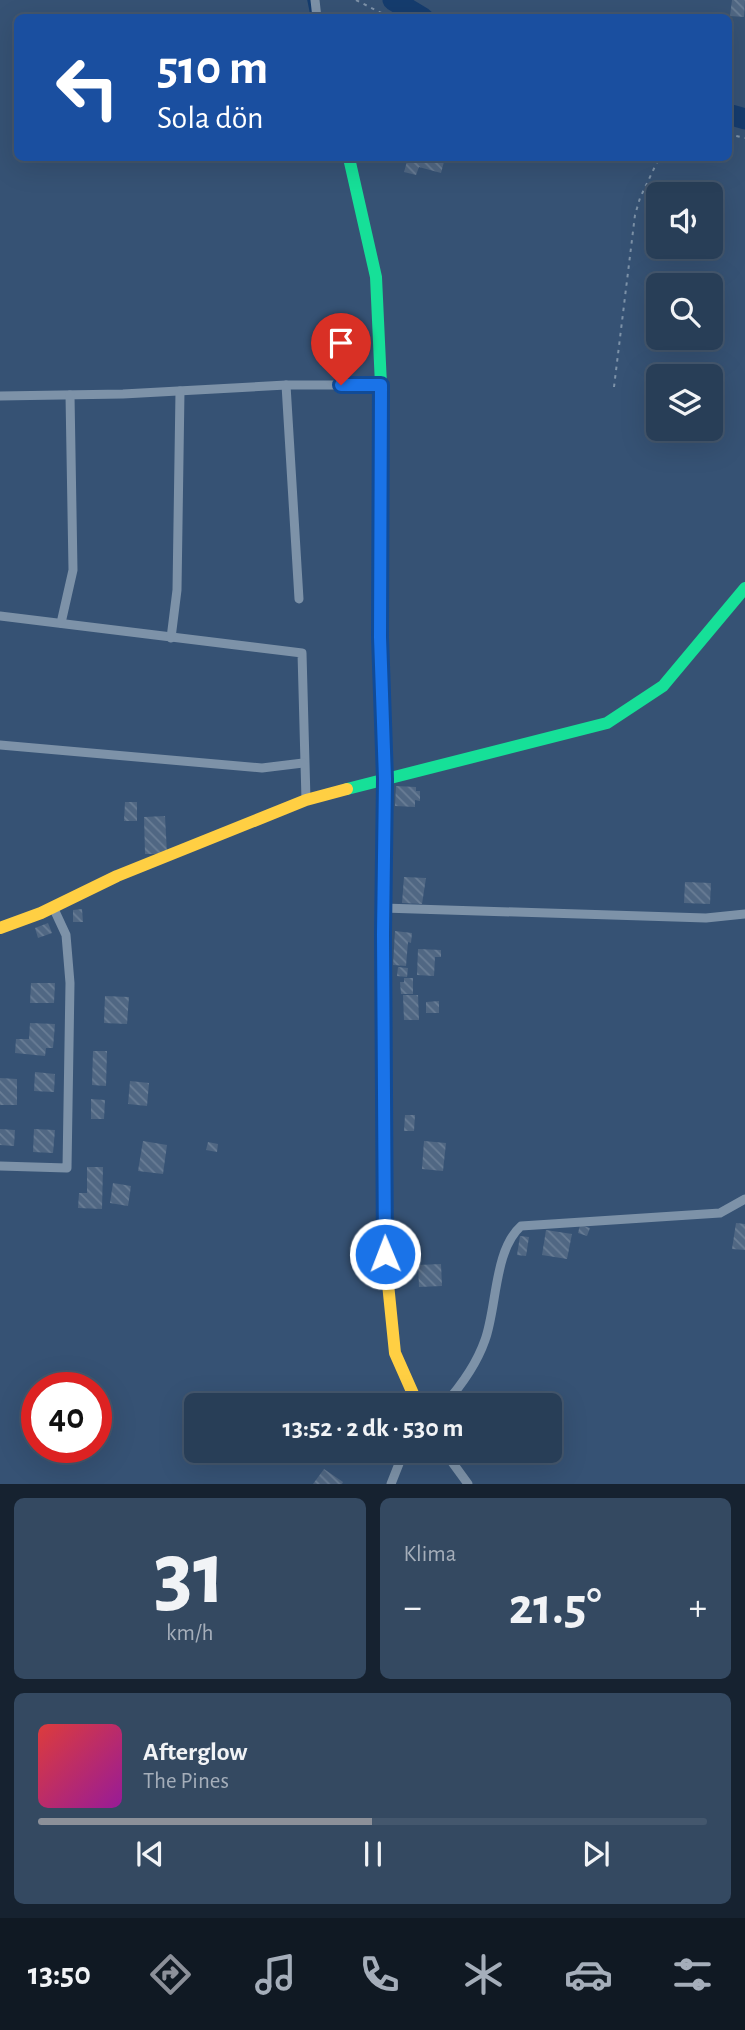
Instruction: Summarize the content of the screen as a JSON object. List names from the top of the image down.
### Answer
{
  "page": {
    "turn": ["510 m", "Sola dön"],
    "limit": "40",
    "trip": "13:52 · 2 dk · 530 m",
    "tile": [
      ["31", "km/h"],
      "Klima"
    ],
    "heat": ["−", "21.5°", "+"],
    "song": ["Afterglow", "The Pines"],
    "tabs": "13:50"
  }
}
